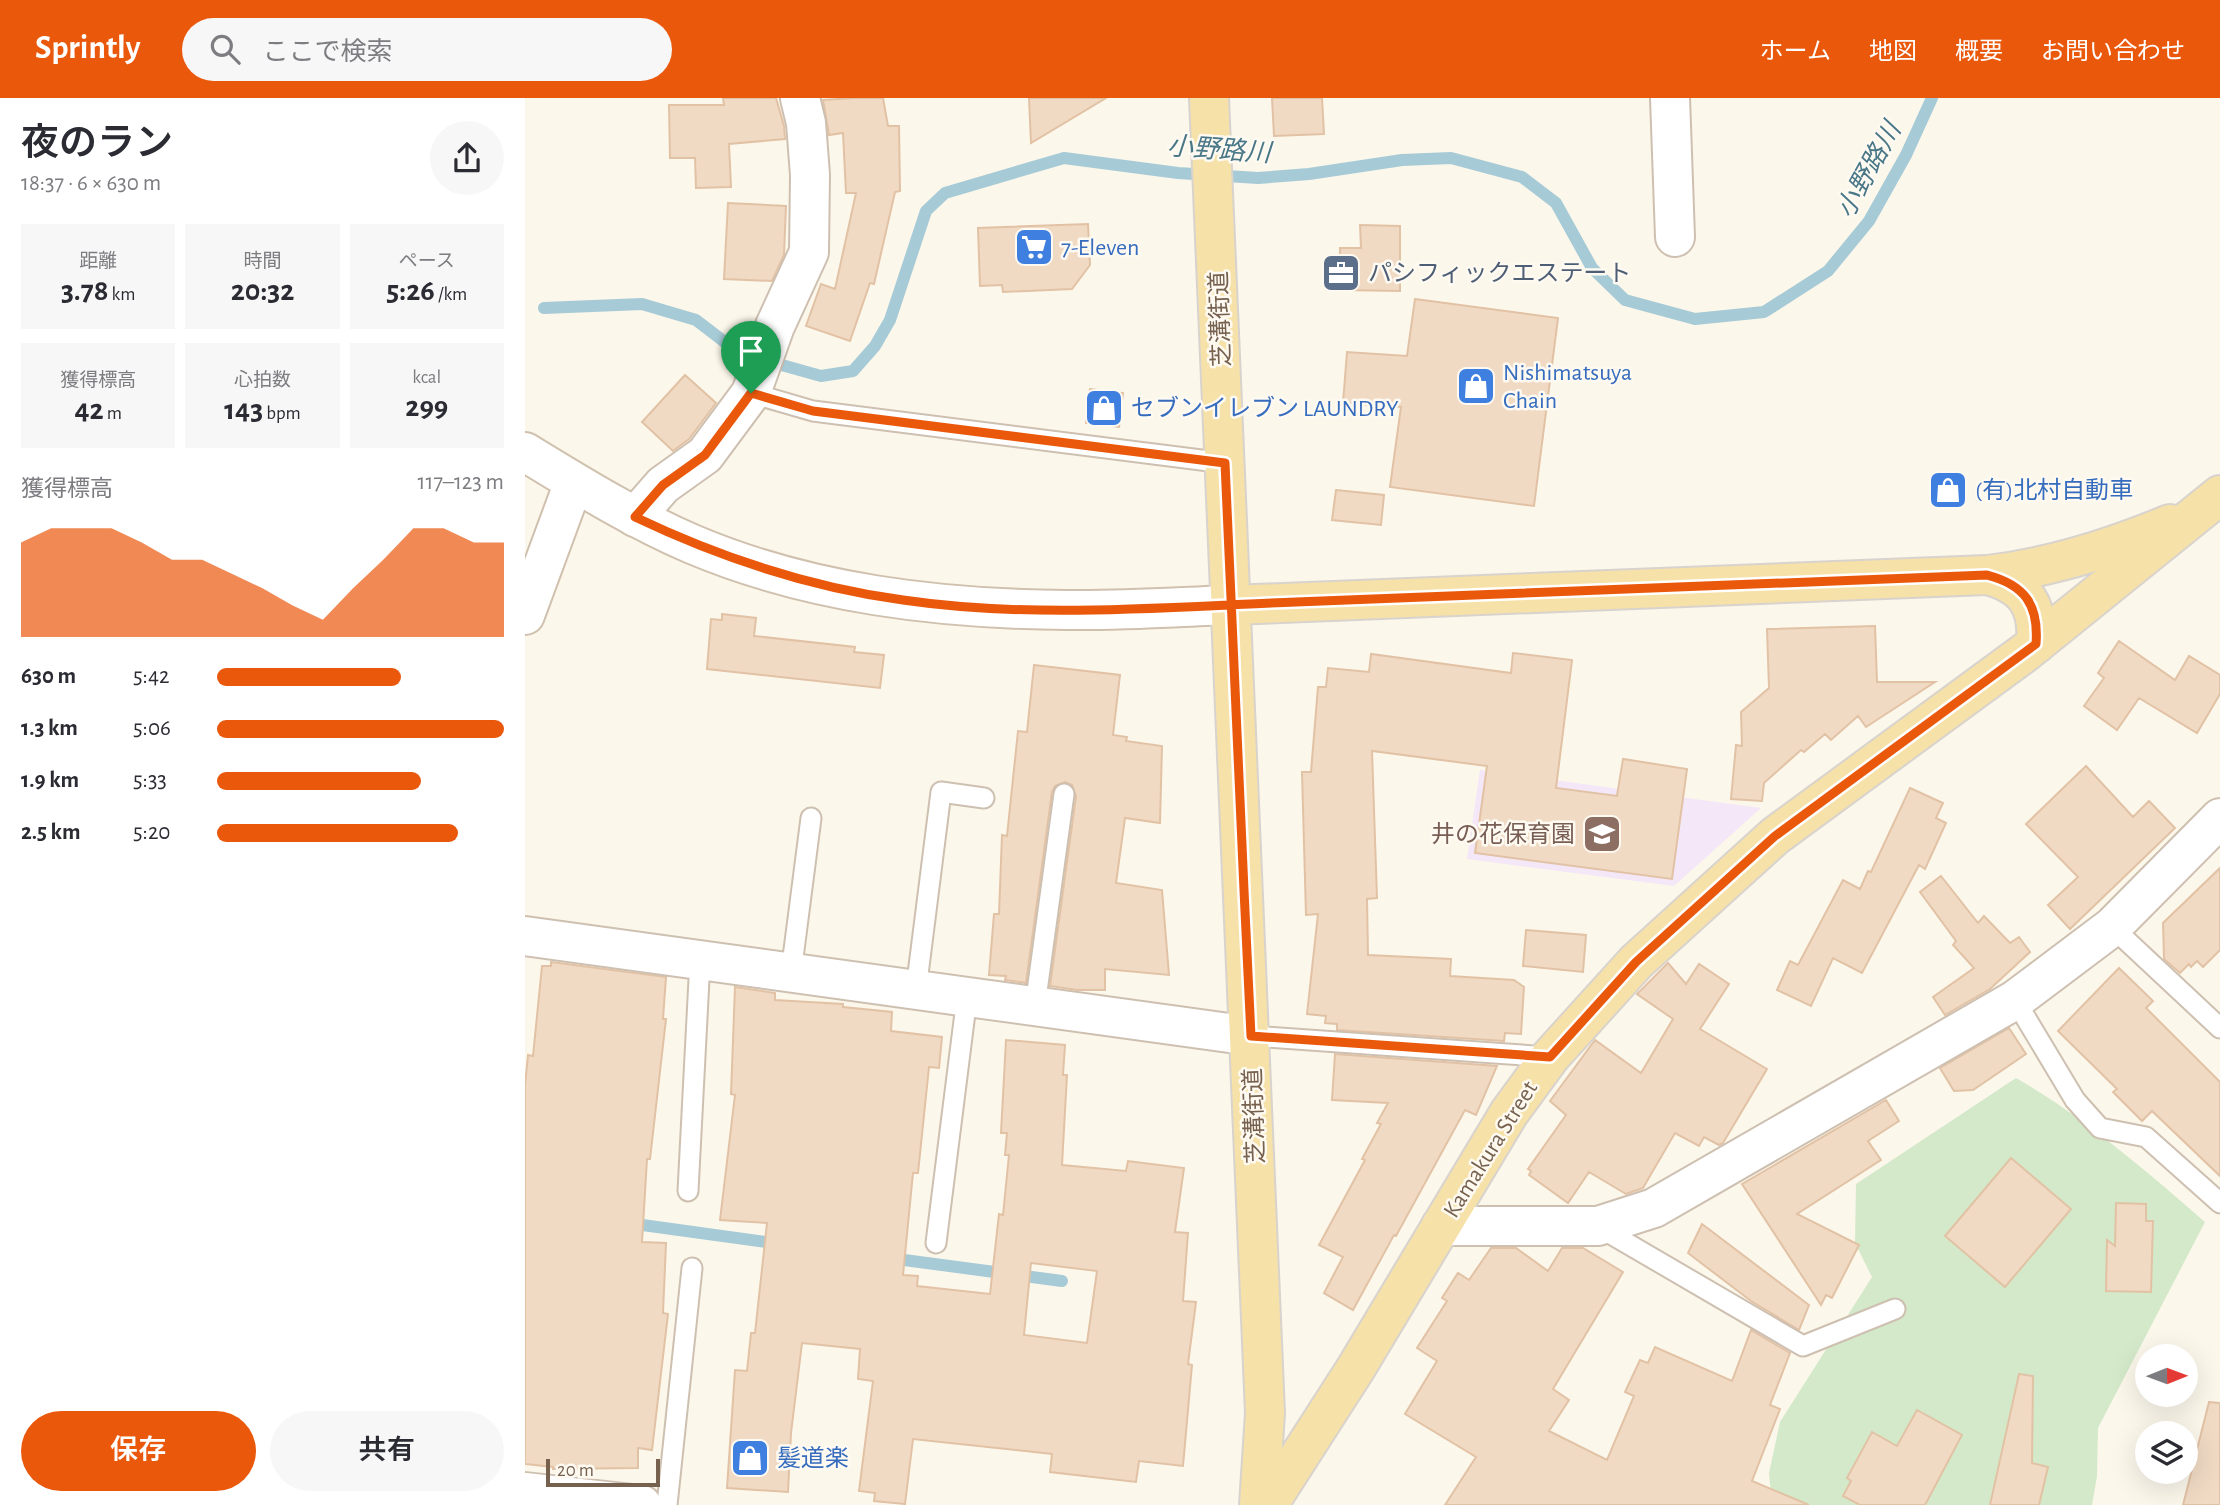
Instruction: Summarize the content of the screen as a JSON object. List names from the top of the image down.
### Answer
{
  "streets": {
    "main road": ["芝溝街道", "Kamakura Street"]
  },
  "crossings": [
    ["芝溝街道", "Kamakura Street"]
  ],
  "water": ["小野路川"],
  "places": {
    "supermarket": ["7-Eleven"],
    "office": ["パシフィックエステート"],
    "shop": [
      "Nishimatsuya Chain",
      "セブンイレブン LAUNDRY",
      "(有)北村自動車",
      "髪道楽"
    ],
    "school or university": ["井の花保育園"]
  },
  "scale_bar": "20 m",
  "north": "right",
  "page": {
    "header": "Sprintly",
    "search": "ここで検索",
    "nav": [
      "ホーム",
      "地図",
      "概要",
      "お問い合わせ"
    ],
    "heading": ["夜のラン", "18:37 · 6 × 630 m"],
    "stats": [
      ["距離", "3.78 km"],
      ["時間", "20:32"],
      ["ペース", "5:26 /km"],
      ["獲得標高", "42 m"],
      ["心拍数", "143 bpm"],
      ["kcal", "299"]
    ],
    "chart": ["獲得標高", "117–123 m"],
    "list": [
      {
        "name": "630 m",
        "note": "5:42"
      },
      {
        "name": "1.3 km",
        "note": "5:06"
      },
      {
        "name": "1.9 km",
        "note": "5:33"
      },
      {
        "name": "2.5 km",
        "note": "5:20"
      }
    ],
    "buttons": ["保存", "共有"],
    "scale": "20 m"
  }
}
